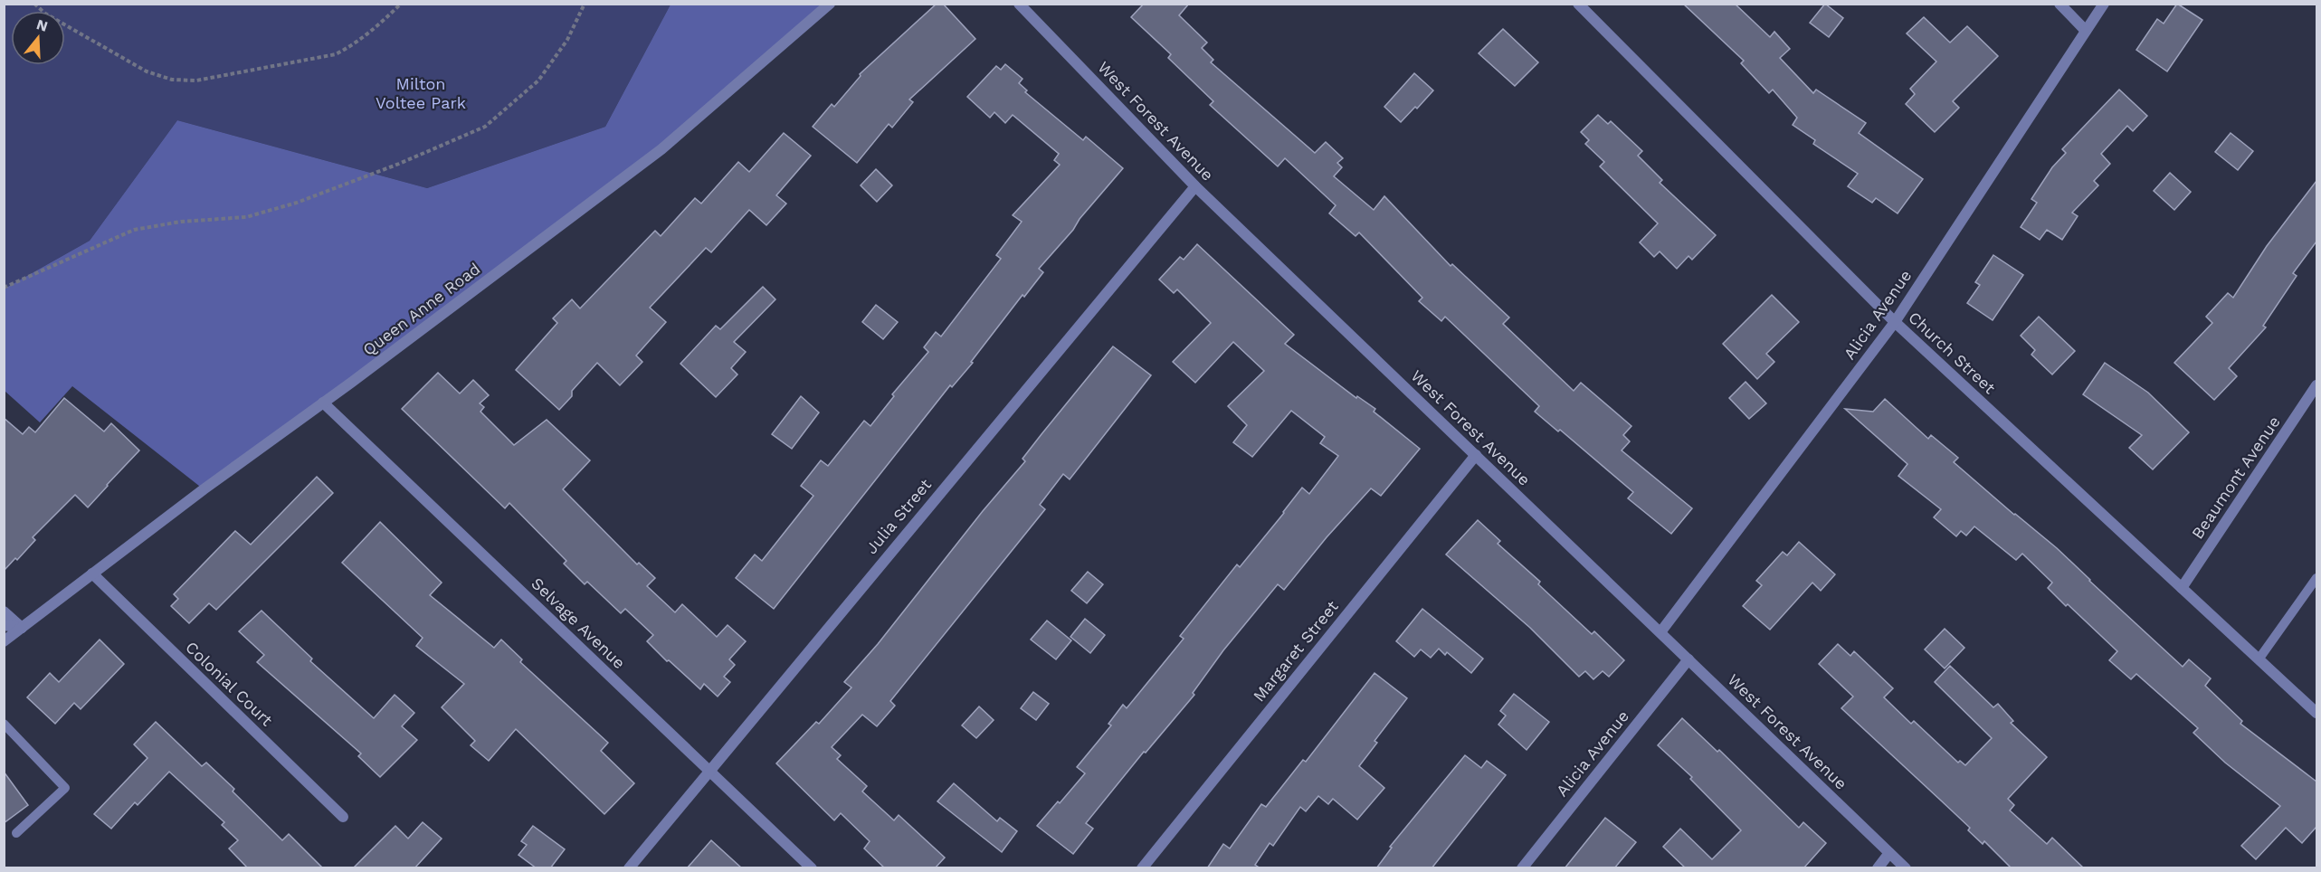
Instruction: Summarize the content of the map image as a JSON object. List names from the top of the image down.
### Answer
{
  "streets": {
    "street": [
      "West Forest Avenue",
      "Queen Anne Road",
      "Alicia Avenue",
      "Church Street",
      "Beaumont Avenue",
      "Julia Street",
      "Selvage Avenue",
      "Margaret Street",
      "Colonial Court"
    ]
  },
  "crossings": [
    ["West Forest Avenue", "Alicia Avenue"],
    ["West Forest Avenue", "Julia Street"],
    ["West Forest Avenue", "Margaret Street"],
    ["Queen Anne Road", "Selvage Avenue"],
    ["Queen Anne Road", "Colonial Court"],
    ["Alicia Avenue", "Church Street"],
    ["Church Street", "Beaumont Avenue"],
    ["Julia Street", "Selvage Avenue"]
  ],
  "parks": ["Milton Voltee Park"],
  "north": "top"
}
